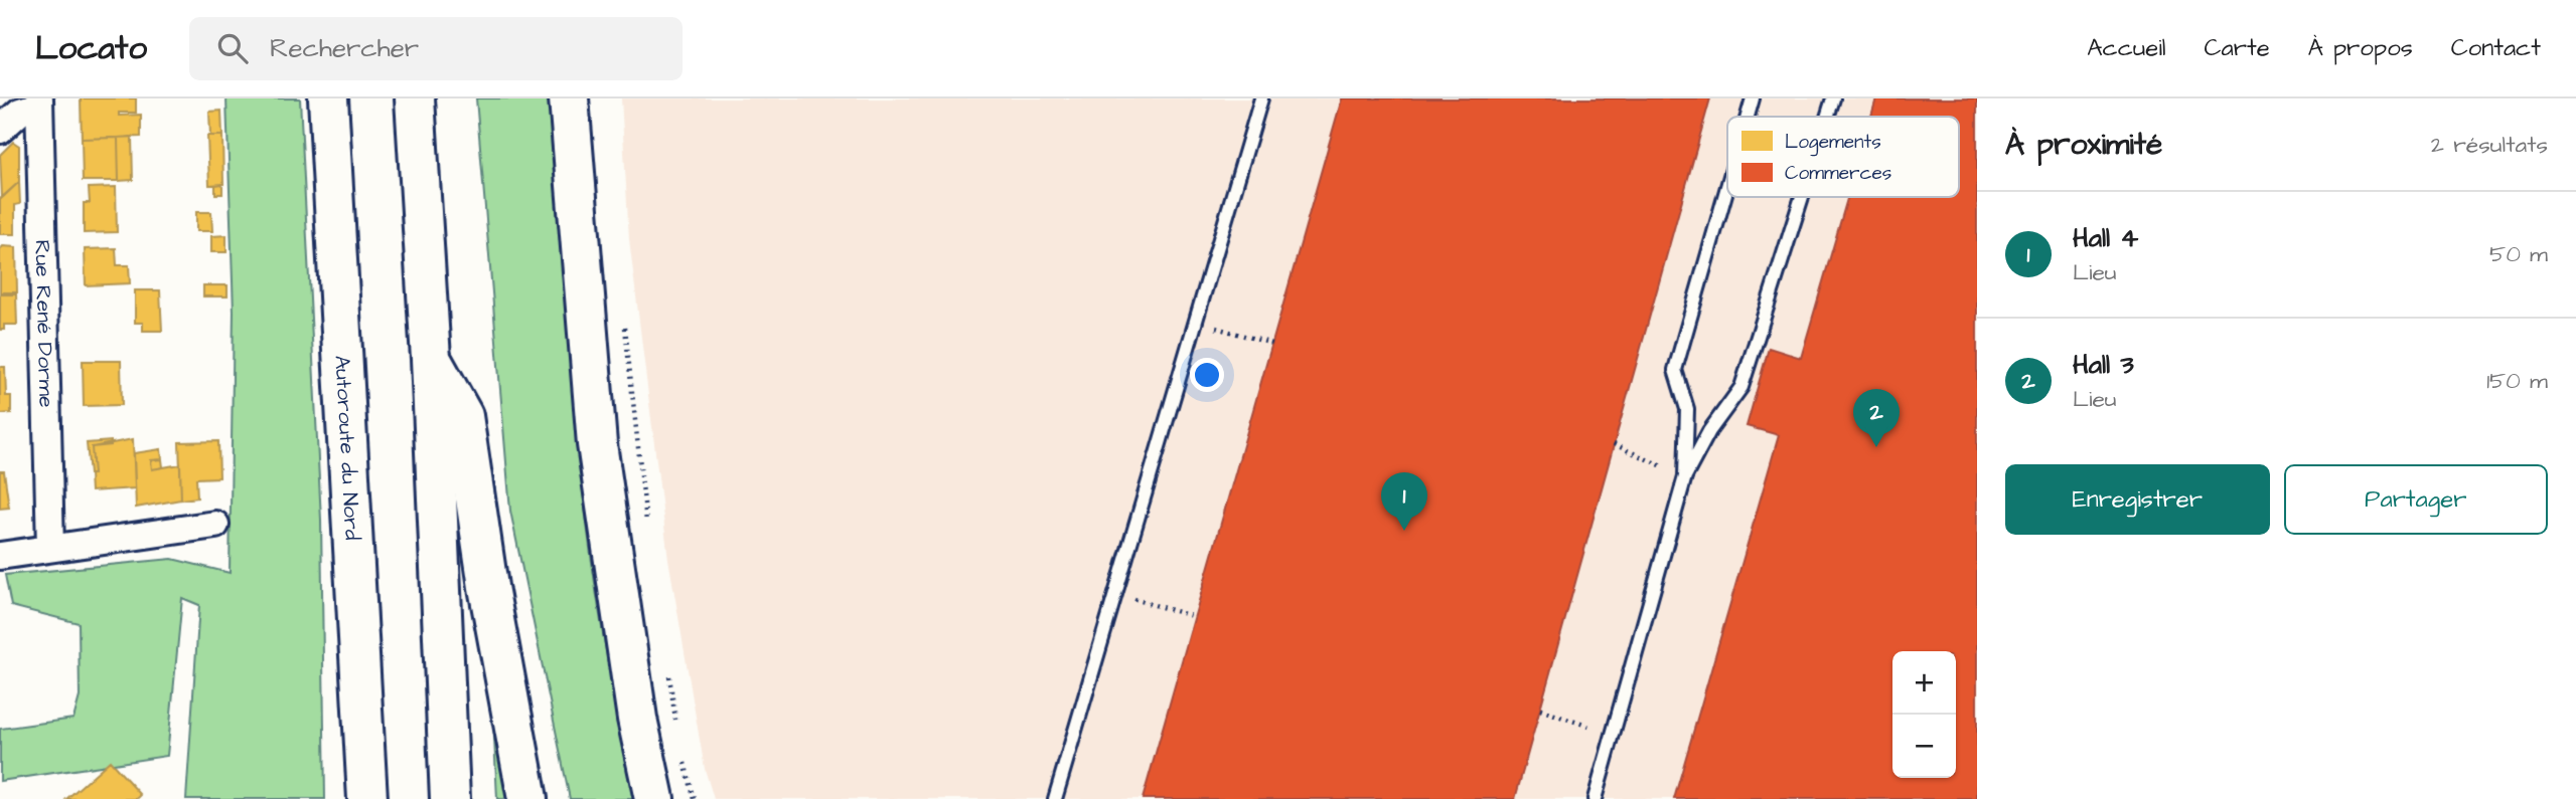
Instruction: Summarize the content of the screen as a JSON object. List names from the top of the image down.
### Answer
{
  "streets": {
    "main road": ["Autoroute du Nord"],
    "street": ["Rue René Dorme"]
  },
  "legend": ["Logements", "Commerces"],
  "page": {
    "header": "Locato",
    "search": "Rechercher",
    "nav": [
      "Accueil",
      "Carte",
      "À propos",
      "Contact"
    ],
    "heading": ["À proximité", "2 résultats"],
    "list": [
      {
        "mark": "1",
        "name": "Hall 4",
        "note": "Lieu",
        "value": "50 m"
      },
      {
        "mark": "2",
        "name": "Hall 3",
        "note": "Lieu",
        "value": "150 m"
      }
    ],
    "pins": ["2", "1"],
    "buttons": ["Enregistrer", "Partager"],
    "map_buttons": ["+", "−"]
  }
}
